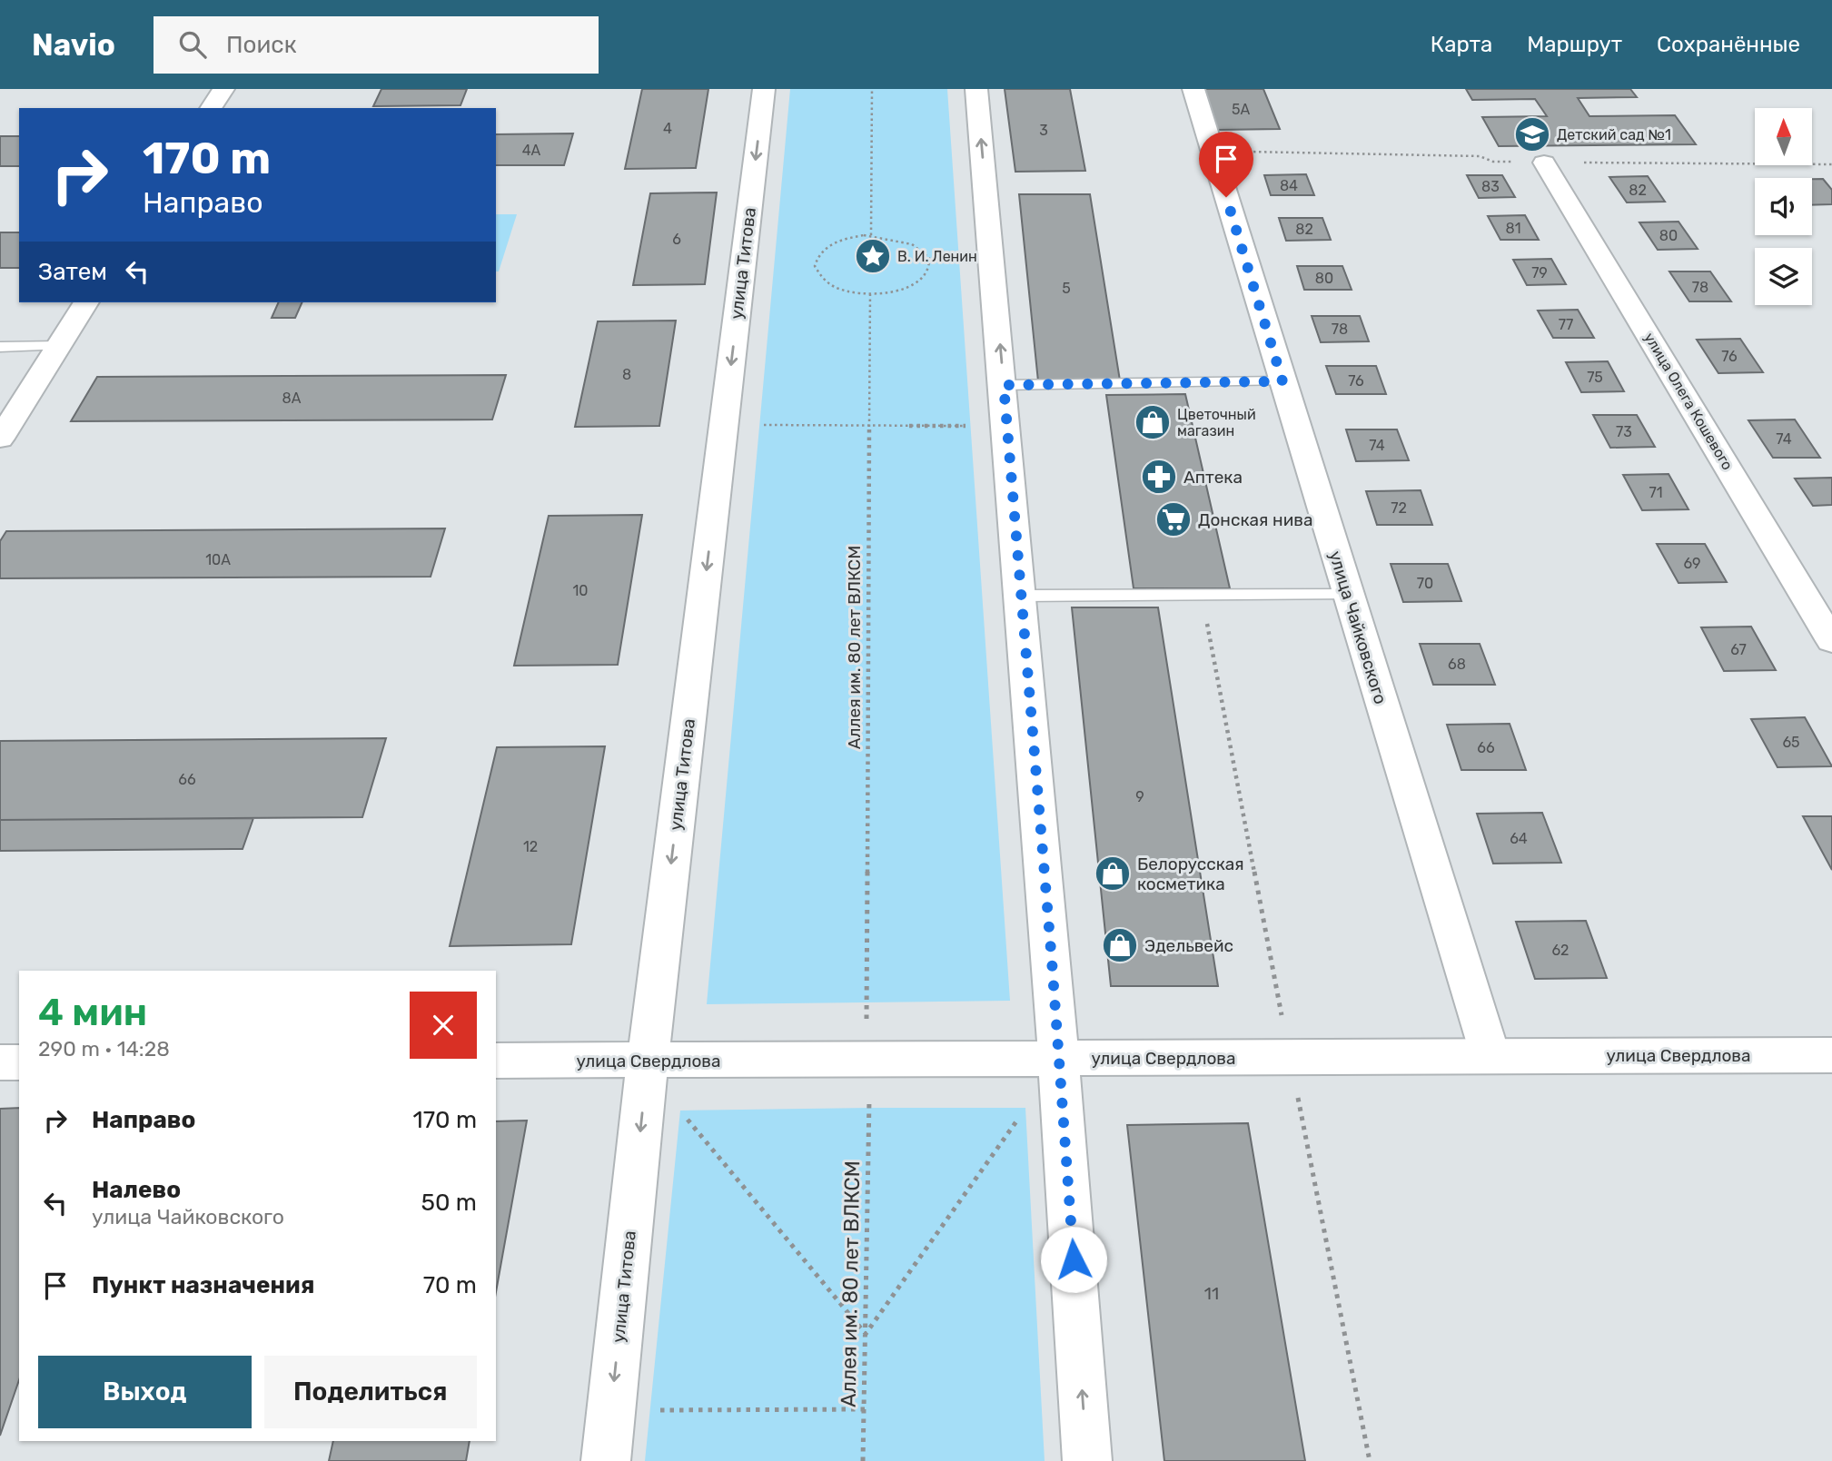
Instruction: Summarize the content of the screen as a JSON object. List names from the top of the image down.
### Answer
{
  "streets": {
    "street": [
      "улица Титова",
      "улица Олега Кошевого",
      "улица Чайковского",
      "улица Свердлова"
    ],
    "path": ["Аллея им. 80 лет ВЛКСМ"]
  },
  "crossings": [
    ["улица Титова", "улица Свердлова"],
    ["улица Чайковского", "улица Свердлова"]
  ],
  "places": {
    "school or university": ["Детский сад №1"],
    "place": ["В. И. Ленин"],
    "shop": ["Цветочный магазин", "Белорусская косметика", "Эдельвейс"],
    "pharmacy": ["Аптека"],
    "supermarket": ["Донская нива"]
  },
  "house_numbers": [
    "5А",
    "4",
    "3",
    "4А",
    "84",
    "83",
    "82",
    "81",
    "82",
    "80",
    "6",
    "79",
    "80",
    "78",
    "5",
    "77",
    "78",
    "76",
    "8",
    "75",
    "76",
    "8А",
    "73",
    "74",
    "74",
    "71",
    "72",
    "10А",
    "69",
    "70",
    "10",
    "67",
    "68",
    "65",
    "66",
    "66",
    "9",
    "64",
    "12",
    "62",
    "11"
  ],
  "north": "top",
  "page": {
    "header": "Navio",
    "search": "Поиск",
    "nav": ["Карта", "Маршрут", "Сохранённые"],
    "turn": ["170 m", "Направо"],
    "then": "Затем",
    "heading": ["4 мин", "290 m · 14:28"],
    "list": [
      {
        "name": "Направо",
        "value": "170 m"
      },
      {
        "name": "Налево",
        "note": "улица Чайковского",
        "value": "50 m"
      },
      {
        "name": "Пункт назначения",
        "value": "70 m"
      }
    ],
    "buttons": ["Выход", "Поделиться"]
  }
}
